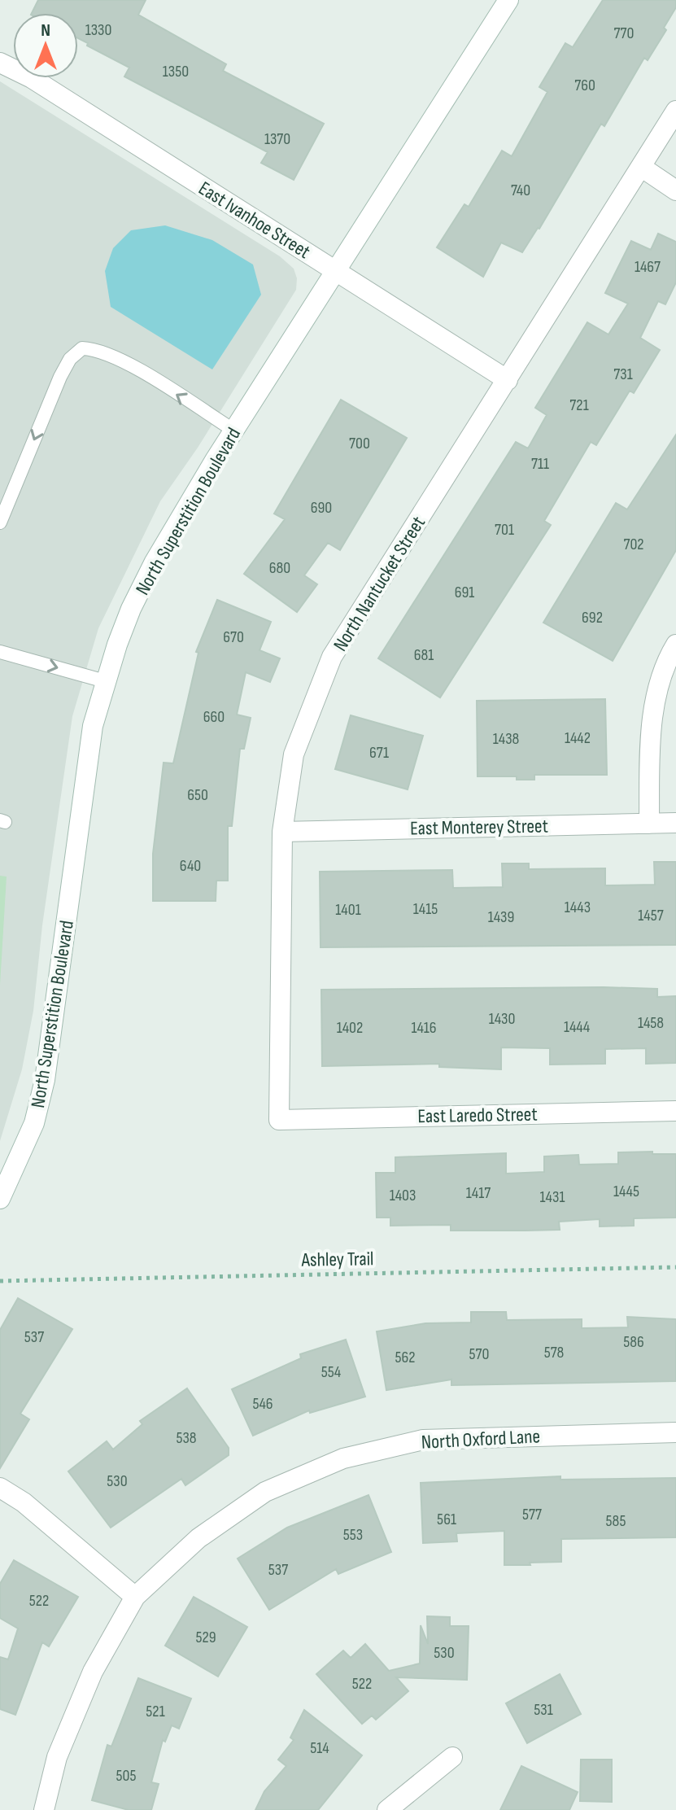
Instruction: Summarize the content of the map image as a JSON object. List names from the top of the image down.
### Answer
{
  "streets": {
    "street": [
      "East Ivanhoe Street",
      "North Superstition Boulevard",
      "North Nantucket Street",
      "East Monterey Street",
      "East Laredo Street",
      "North Oxford Lane"
    ],
    "path": ["Ashley Trail"]
  },
  "crossings": [
    ["East Ivanhoe Street", "North Superstition Boulevard"],
    ["East Ivanhoe Street", "North Nantucket Street"],
    ["North Nantucket Street", "East Monterey Street"],
    ["North Nantucket Street", "East Laredo Street"]
  ],
  "house_numbers": [
    "1330",
    "770",
    "1350",
    "760",
    "1370",
    "740",
    "1467",
    "731",
    "721",
    "700",
    "711",
    "690",
    "701",
    "702",
    "680",
    "691",
    "692",
    "670",
    "681",
    "660",
    "1442",
    "1438",
    "671",
    "650",
    "640",
    "1443",
    "1415",
    "1401",
    "1457",
    "1439",
    "1430",
    "1458",
    "1444",
    "1402",
    "1416",
    "1445",
    "1417",
    "1403",
    "1431",
    "537",
    "586",
    "578",
    "570",
    "562",
    "554",
    "546",
    "538",
    "530",
    "577",
    "561",
    "585",
    "553",
    "537",
    "522",
    "529",
    "530",
    "522",
    "531",
    "521",
    "514",
    "505"
  ],
  "north": "top"
}
